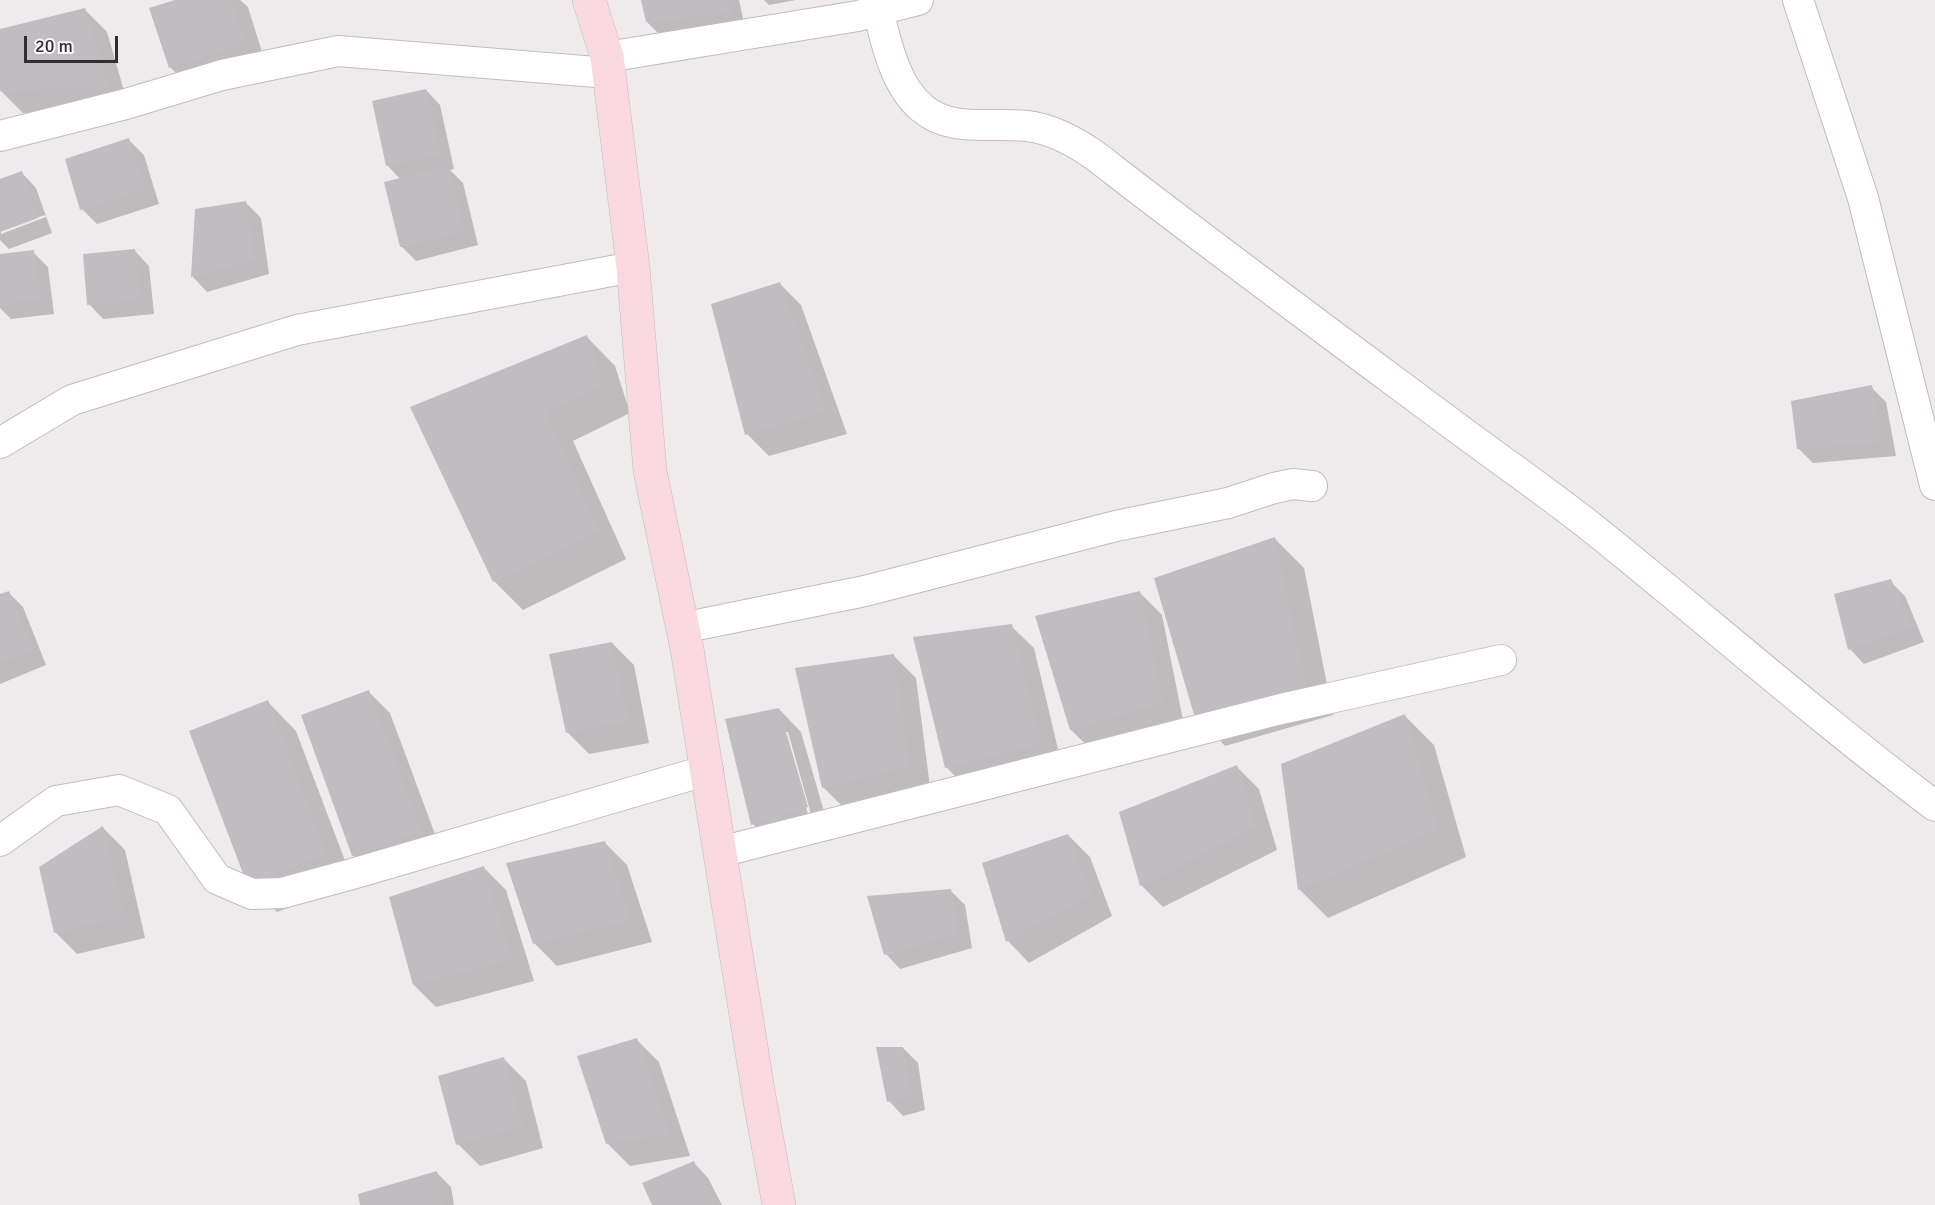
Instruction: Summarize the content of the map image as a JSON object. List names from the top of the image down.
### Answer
{
  "scale_bar": "20 m"
}
